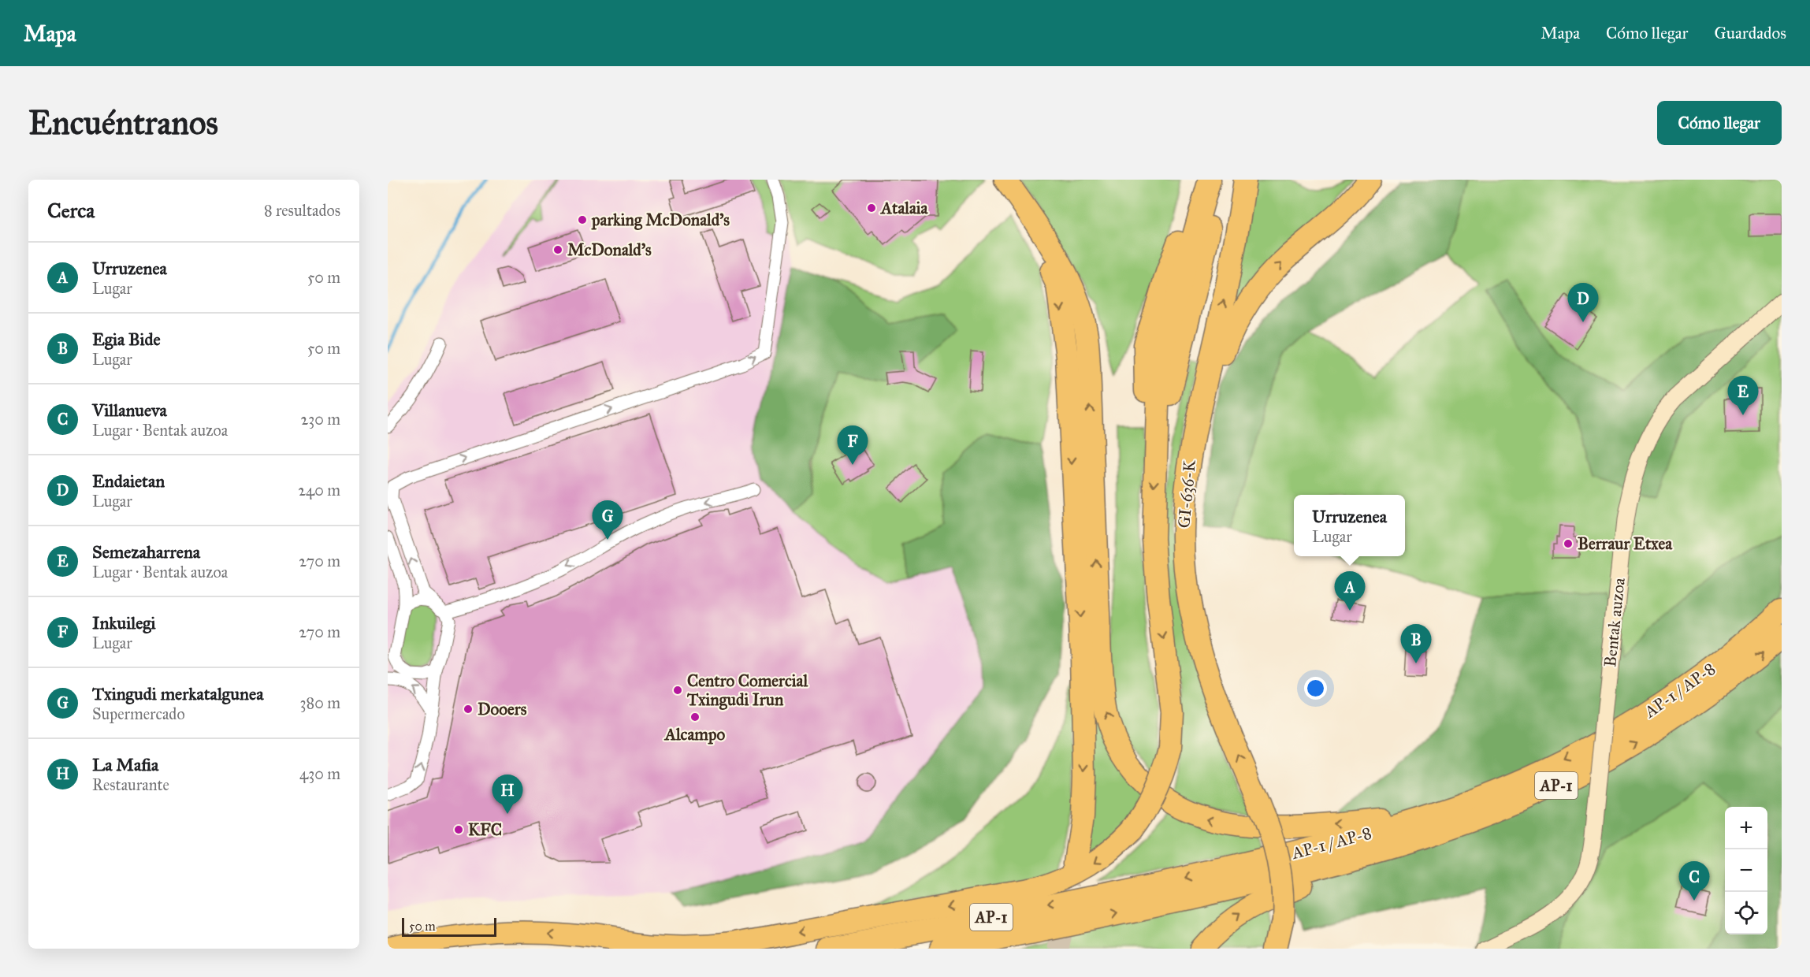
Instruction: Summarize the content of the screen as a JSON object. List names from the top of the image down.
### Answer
{
  "streets": {
    "highway": ["GI-636-K", "AP-1 / AP-8", "AP-1"],
    "main road": ["Bentak auzoa"]
  },
  "places": [
    "Atalaia",
    "parking McDonald's",
    "McDonald's",
    "Berraur Etxea",
    "Centro Comercial Txingudi Irun",
    "Dooers",
    "Alcampo",
    "KFC"
  ],
  "scale_bar": "50 m",
  "page": {
    "header": "Mapa",
    "nav": ["Mapa", "Cómo llegar", "Guardados"],
    "buttons": "Cómo llegar",
    "title": "Encuéntranos",
    "heading": ["Cerca", "8 resultados"],
    "list": [
      {
        "mark": "A",
        "name": "Urruzenea",
        "note": "Lugar",
        "value": "50 m"
      },
      {
        "mark": "B",
        "name": "Egia Bide",
        "note": "Lugar",
        "value": "50 m"
      },
      {
        "mark": "C",
        "name": "Villanueva",
        "note": "Lugar · Bentak auzoa",
        "value": "230 m"
      },
      {
        "mark": "D",
        "name": "Endaietan",
        "note": "Lugar",
        "value": "240 m"
      },
      {
        "mark": "E",
        "name": "Semezaharrena",
        "note": "Lugar · Bentak auzoa",
        "value": "270 m"
      },
      {
        "mark": "F",
        "name": "Inkuilegi",
        "note": "Lugar",
        "value": "270 m"
      },
      {
        "mark": "G",
        "name": "Txingudi merkatalgunea",
        "note": "Supermercado",
        "value": "380 m"
      },
      {
        "mark": "H",
        "name": "La Mafia",
        "note": "Restaurante",
        "value": "430 m"
      }
    ],
    "pins": [
      "D",
      "E",
      "F",
      "G",
      "A",
      "B",
      "H",
      "C"
    ],
    "popup": ["Urruzenea", "Lugar"],
    "map_buttons": ["+", "−"],
    "scale": "50 m"
  }
}
